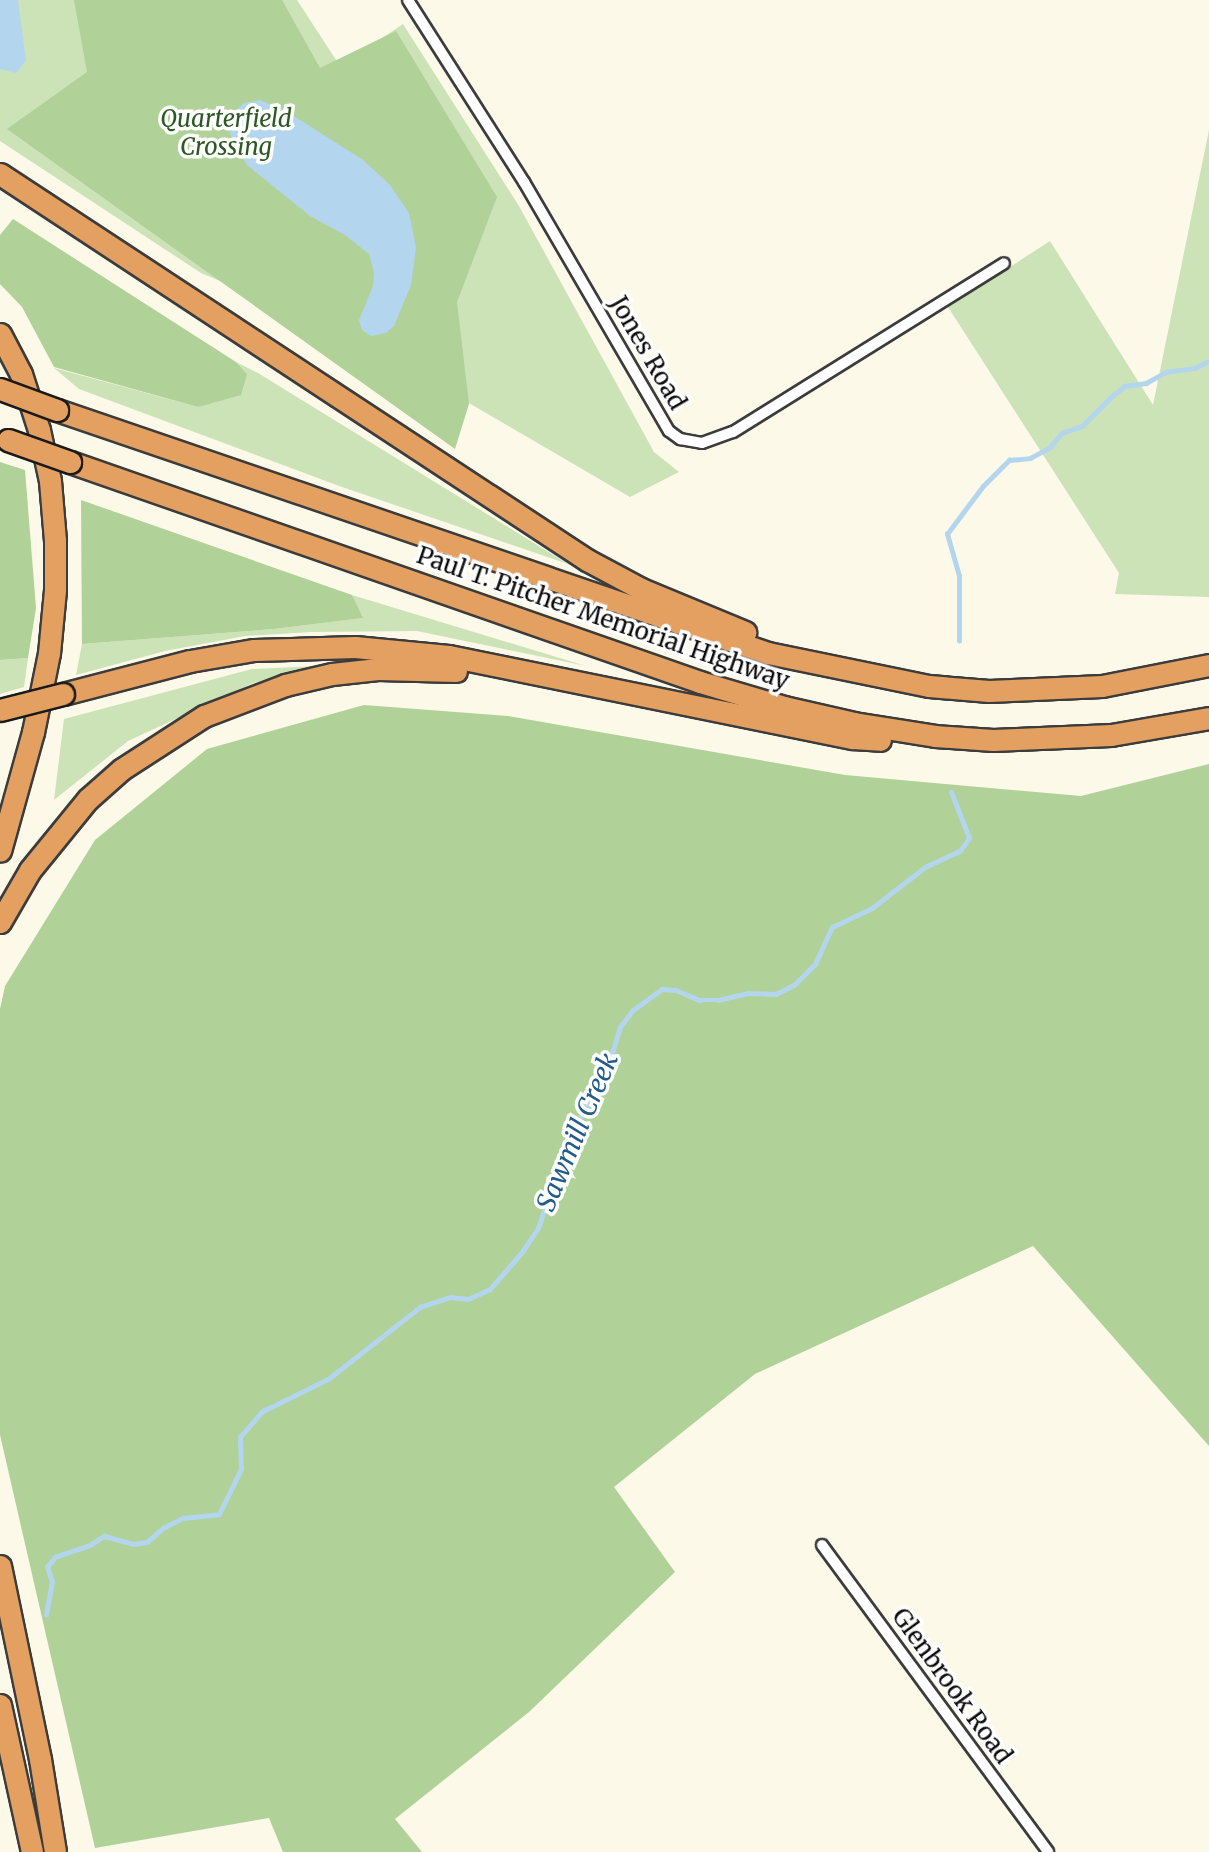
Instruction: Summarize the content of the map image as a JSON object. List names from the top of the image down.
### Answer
{
  "streets": {
    "highway": ["Paul T. Pitcher Memorial Highway"],
    "street": ["Jones Road", "Glenbrook Road"]
  },
  "water": ["Sawmill Creek"],
  "parks": ["Quarterfield Crossing"]
}
